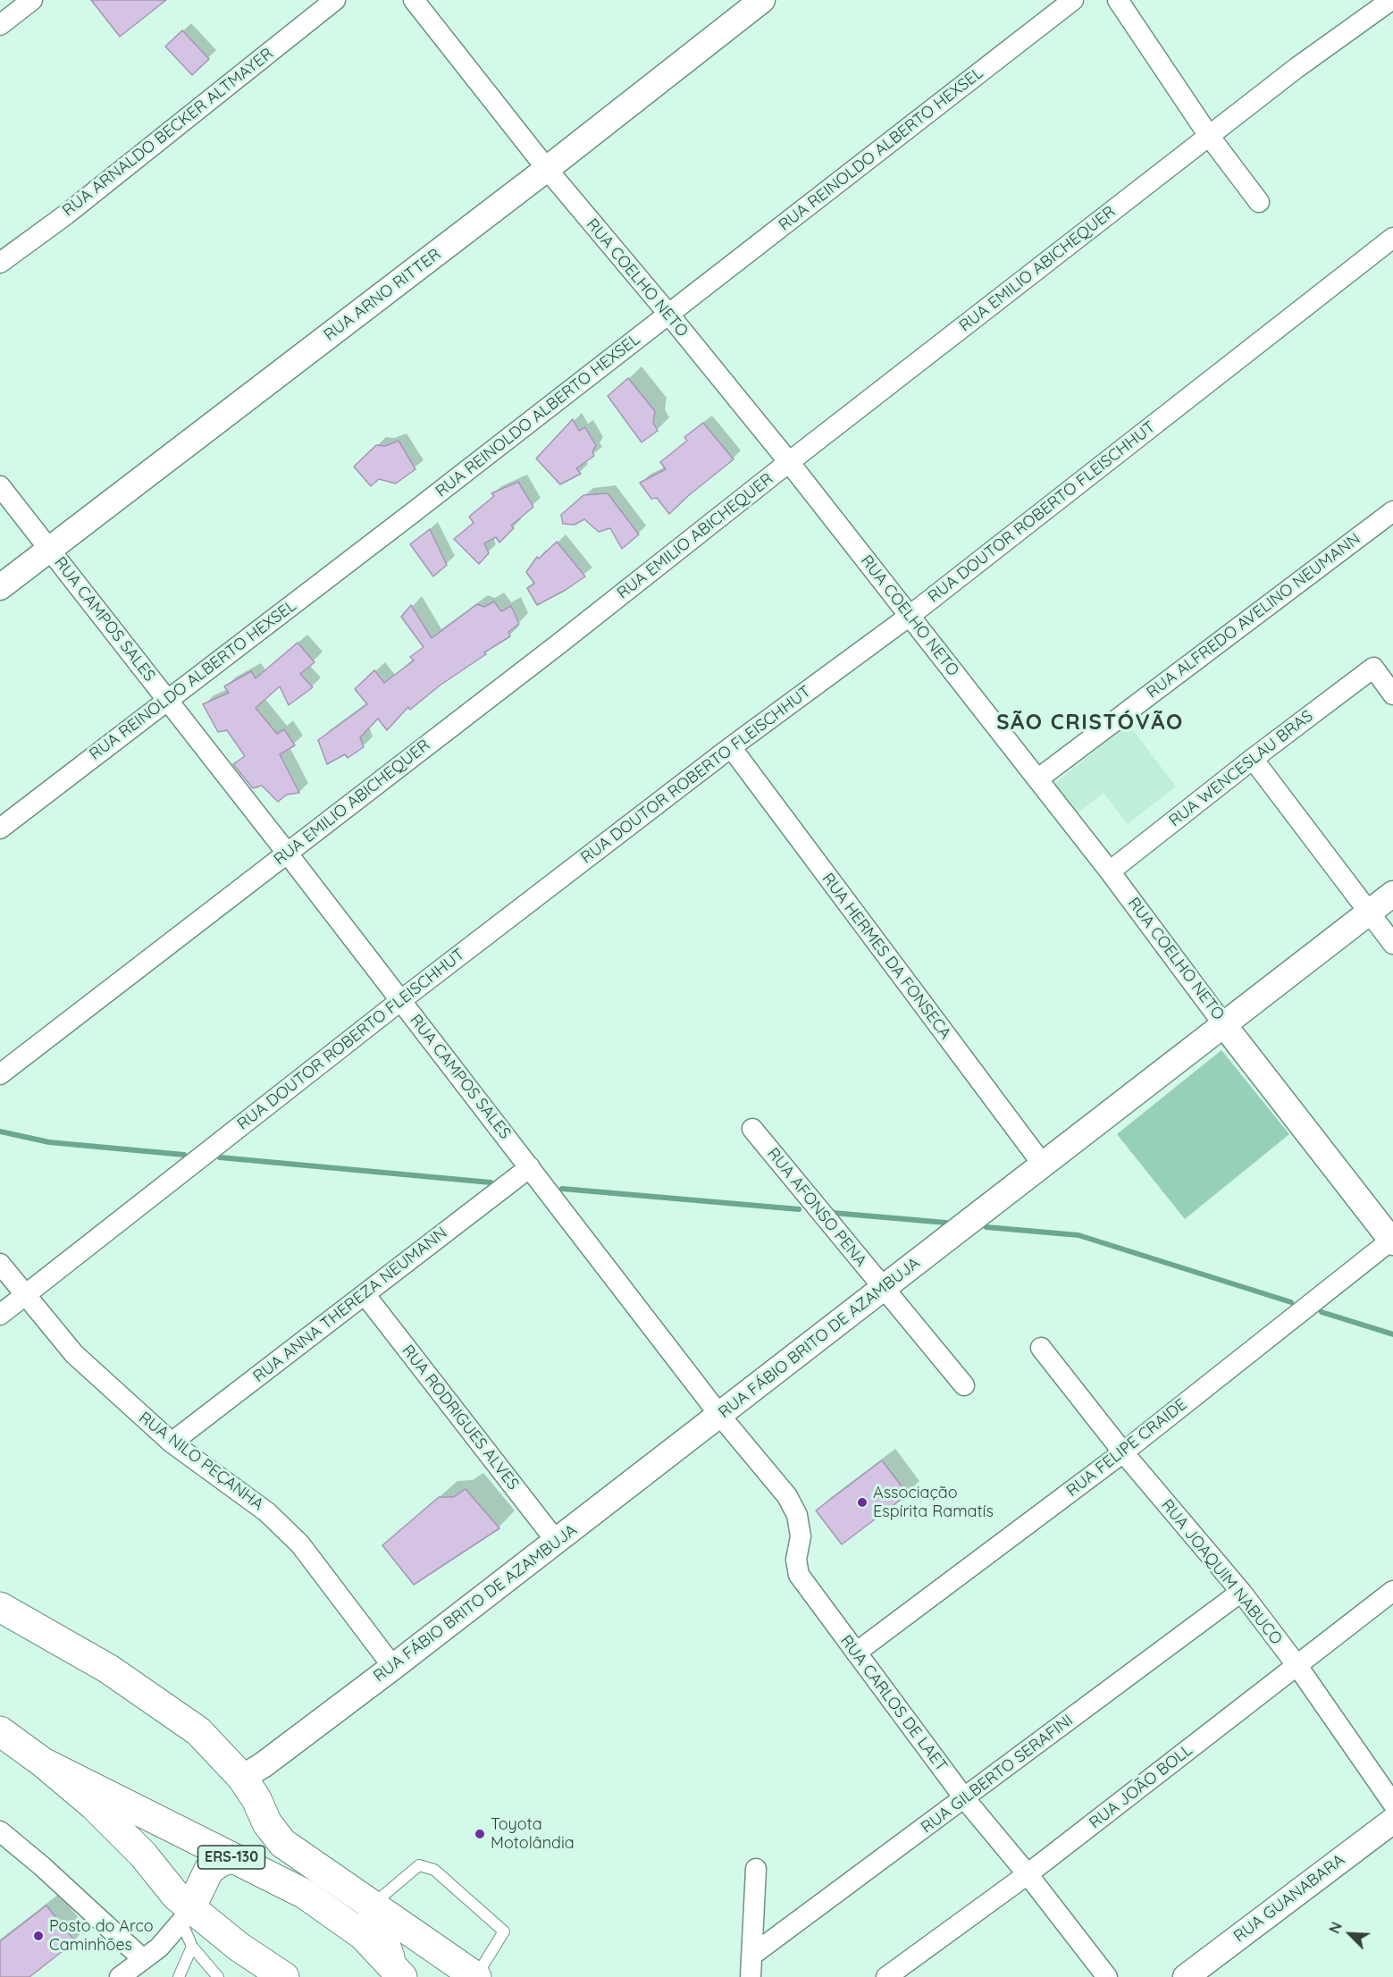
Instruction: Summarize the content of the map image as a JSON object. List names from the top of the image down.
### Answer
{
  "streets": {
    "main road": ["ERS-130"],
    "street": [
      "RUA ARNALDO BECKER ALTMAYER",
      "RUA REINOLDO ALBERTO HEXSEL",
      "RUA EMILIO ABICHEQUER",
      "RUA COELHO NETO",
      "RUA ARNO RITTER",
      "RUA DOUTOR ROBERTO FLEISCHHUT",
      "RUA ALFREDO AVELINO NEUMANN",
      "RUA CAMPOS SALES",
      "RUA WENCESLAU BRAS",
      "RUA HERMES DA FONSECA",
      "RUA AFONSO PENA",
      "RUA ANNA THEREZA NEUMANN",
      "RUA FÁBIO BRITO DE AZAMBUJA",
      "RUA RODRIGUES ALVES",
      "RUA FELIPE CRAIDE",
      "RUA NILO PEÇANHA",
      "RUA JOAQUIM NABUCO",
      "RUA CARLOS DE LAET",
      "RUA GILBERTO SERAFINI",
      "RUA JOÃO BOLL",
      "RUA GUANABARA"
    ]
  },
  "crossings": [
    ["RUA REINOLDO ALBERTO HEXSEL", "RUA COELHO NETO"],
    ["RUA REINOLDO ALBERTO HEXSEL", "RUA CAMPOS SALES"],
    ["RUA EMILIO ABICHEQUER", "RUA COELHO NETO"],
    ["RUA EMILIO ABICHEQUER", "RUA CAMPOS SALES"],
    ["RUA COELHO NETO", "RUA ARNO RITTER"],
    ["RUA COELHO NETO", "RUA DOUTOR ROBERTO FLEISCHHUT"],
    ["RUA COELHO NETO", "RUA ALFREDO AVELINO NEUMANN"],
    ["RUA COELHO NETO", "RUA WENCESLAU BRAS"],
    ["RUA COELHO NETO", "RUA FÁBIO BRITO DE AZAMBUJA"],
    ["RUA COELHO NETO", "RUA FELIPE CRAIDE"],
    ["RUA ARNO RITTER", "RUA CAMPOS SALES"],
    ["RUA DOUTOR ROBERTO FLEISCHHUT", "RUA CAMPOS SALES"],
    ["RUA DOUTOR ROBERTO FLEISCHHUT", "RUA HERMES DA FONSECA"],
    ["RUA DOUTOR ROBERTO FLEISCHHUT", "RUA NILO PEÇANHA"],
    ["RUA CAMPOS SALES", "RUA ANNA THEREZA NEUMANN"],
    ["RUA CAMPOS SALES", "RUA FÁBIO BRITO DE AZAMBUJA"],
    ["RUA CAMPOS SALES", "RUA CARLOS DE LAET"],
    ["RUA HERMES DA FONSECA", "RUA FÁBIO BRITO DE AZAMBUJA"],
    ["RUA AFONSO PENA", "RUA FÁBIO BRITO DE AZAMBUJA"],
    ["RUA ANNA THEREZA NEUMANN", "RUA RODRIGUES ALVES"],
    ["RUA ANNA THEREZA NEUMANN", "RUA NILO PEÇANHA"],
    ["RUA FÁBIO BRITO DE AZAMBUJA", "RUA RODRIGUES ALVES"],
    ["RUA FÁBIO BRITO DE AZAMBUJA", "RUA NILO PEÇANHA"],
    ["RUA FÁBIO BRITO DE AZAMBUJA", "RUA CARLOS DE LAET"],
    ["RUA FELIPE CRAIDE", "RUA JOAQUIM NABUCO"],
    ["RUA FELIPE CRAIDE", "RUA CARLOS DE LAET"],
    ["RUA JOAQUIM NABUCO", "RUA GILBERTO SERAFINI"],
    ["RUA JOAQUIM NABUCO", "RUA JOÃO BOLL"],
    ["RUA CARLOS DE LAET", "RUA GILBERTO SERAFINI"],
    ["RUA CARLOS DE LAET", "RUA JOÃO BOLL"]
  ],
  "districts": ["SÃO CRISTÓVÃO"],
  "places": ["Associação Espírita Ramatís", "Toyota Motolândia", "Posto do Arco Caminhões"],
  "north": "top left"
}
